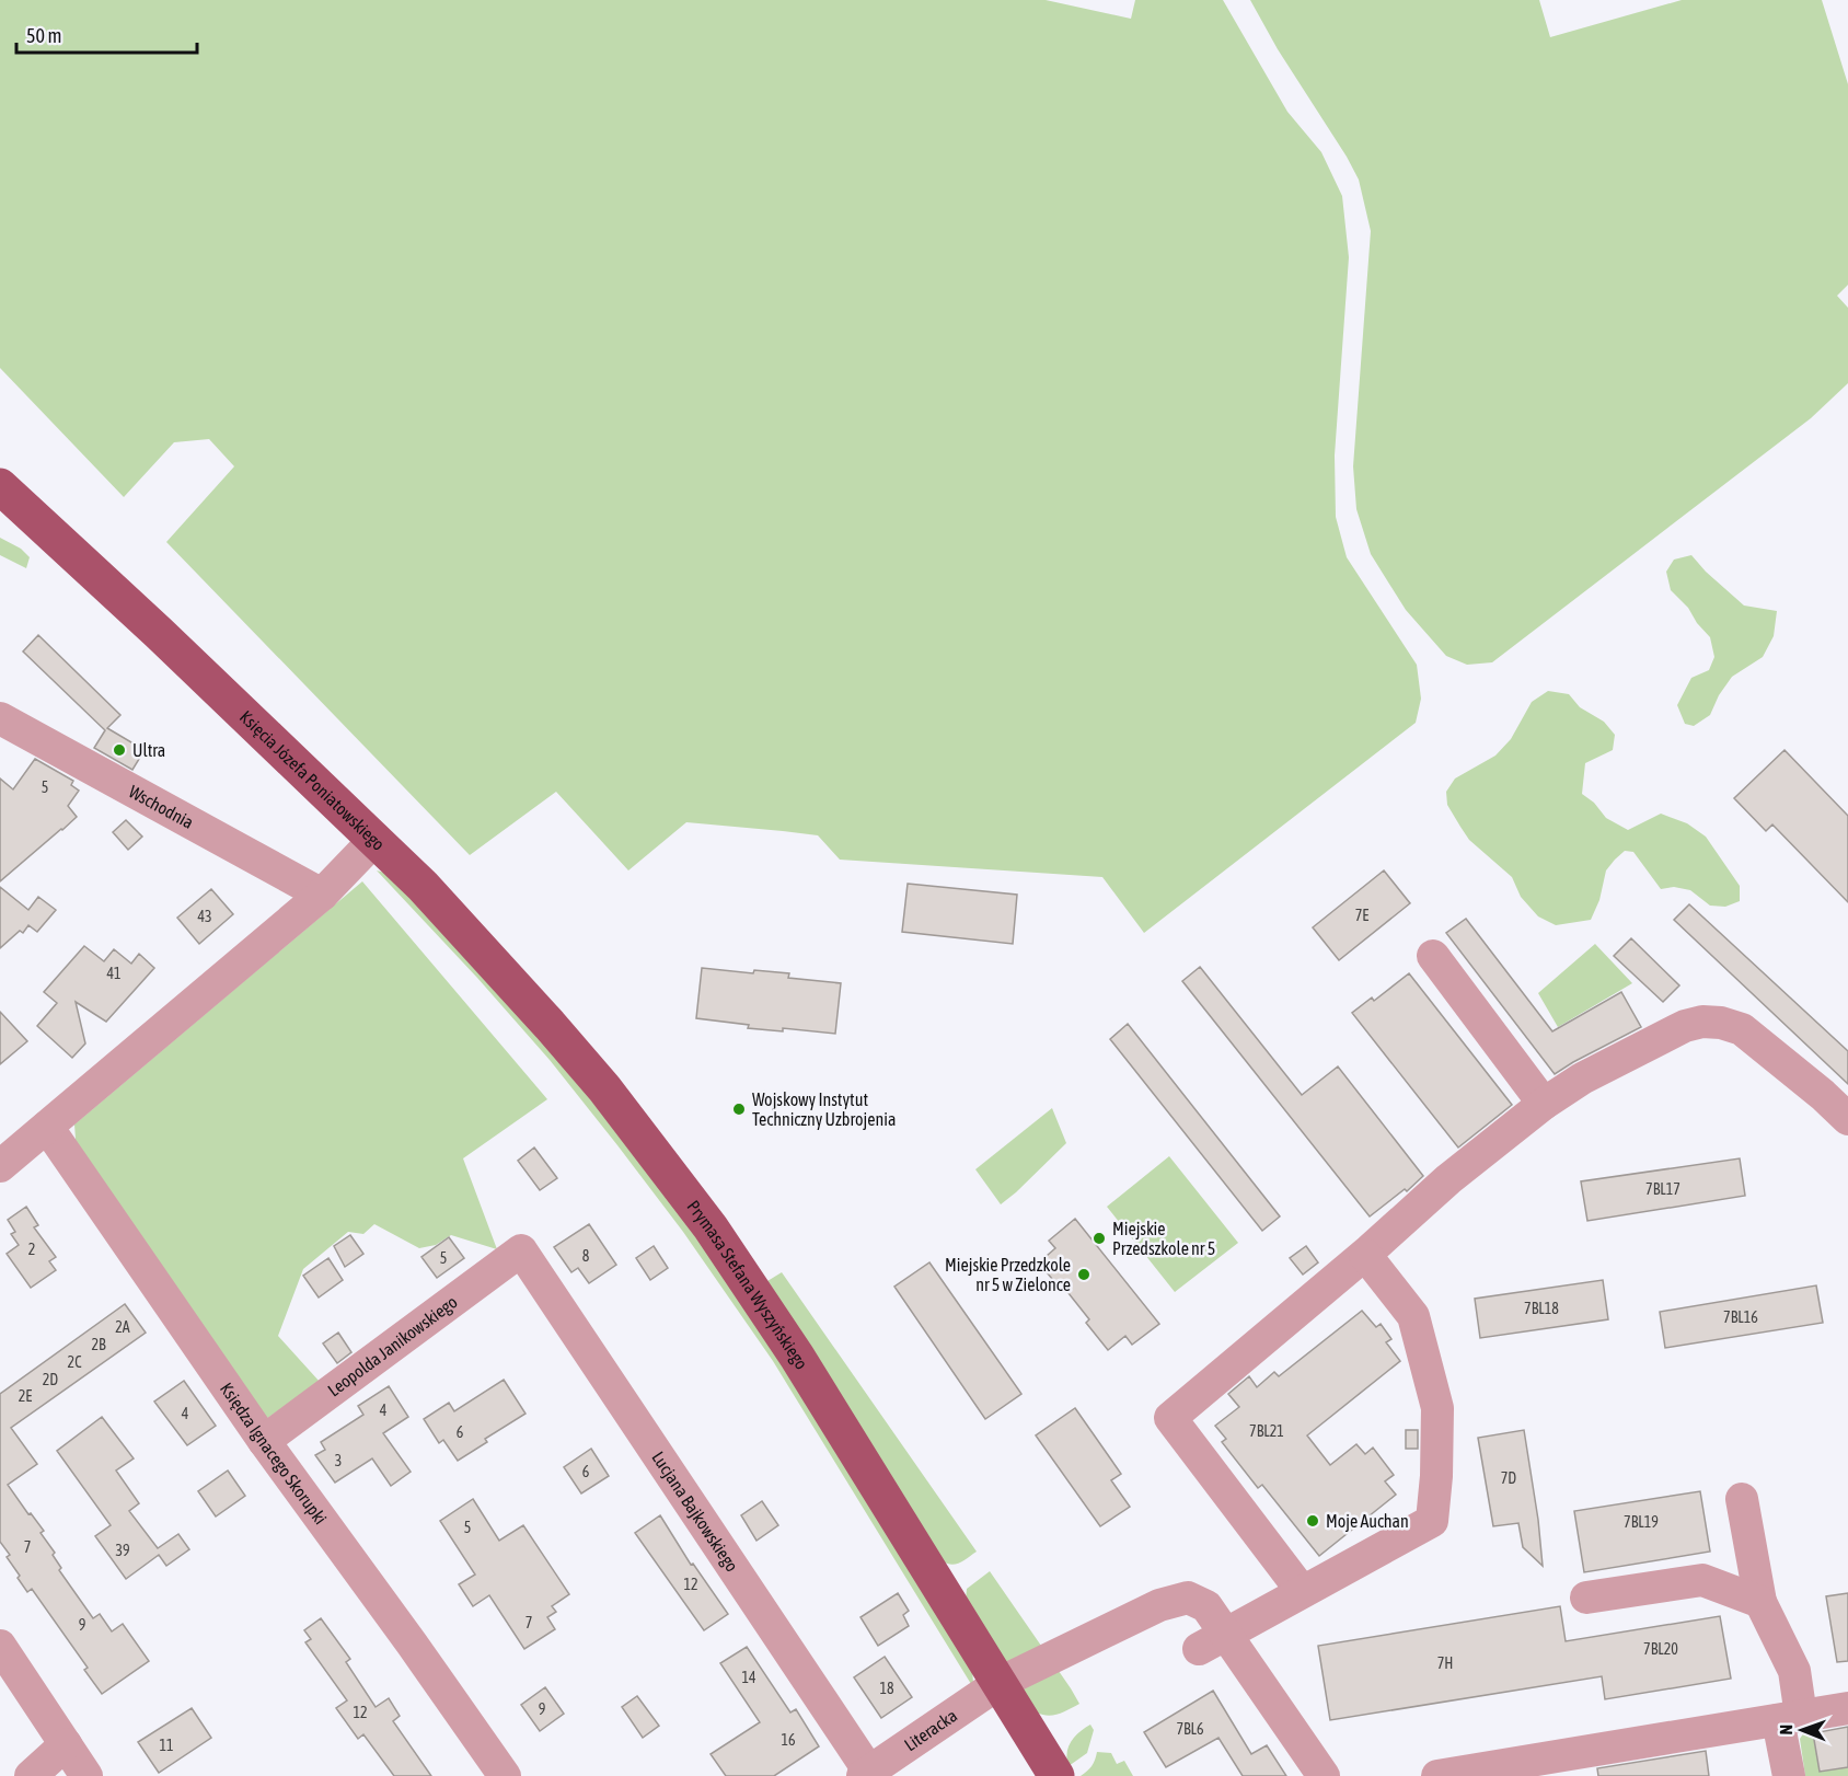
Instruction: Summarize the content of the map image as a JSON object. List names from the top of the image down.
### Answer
{
  "streets": {
    "main road": ["Księcia Józefa Poniatowskiego", "Prymasa Stefana Wyszyńskiego"],
    "street": [
      "Wschodnia",
      "Leopolda Janikowskiego",
      "Księdza Ignacego Skorupki",
      "Lucjana Bajkowskiego",
      "Literacka"
    ]
  },
  "crossings": [
    ["Księcia Józefa Poniatowskiego", "Wschodnia"],
    ["Księcia Józefa Poniatowskiego", "Prymasa Stefana Wyszyńskiego"],
    ["Księcia Józefa Poniatowskiego", "Księdza Ignacego Skorupki"],
    ["Prymasa Stefana Wyszyńskiego", "Literacka"],
    ["Leopolda Janikowskiego", "Księdza Ignacego Skorupki"],
    ["Leopolda Janikowskiego", "Lucjana Bajkowskiego"],
    ["Lucjana Bajkowskiego", "Literacka"]
  ],
  "places": [
    "Ultra",
    "Wojskowy Instytut Techniczny Uzbrojenia",
    "Miejskie Przedszkole nr 5",
    "Miejskie Przedzkole nr 5 w Zielonce",
    "Moje Auchan"
  ],
  "house_numbers": [
    "5",
    "7E",
    "43",
    "41",
    "7BL17",
    "2",
    "8",
    "5",
    "7BL18",
    "7BL16",
    "2A",
    "2B",
    "2C",
    "2D",
    "2E",
    "4",
    "4",
    "7BL21",
    "6",
    "3",
    "6",
    "7D",
    "7BL19",
    "5",
    "7",
    "39",
    "12",
    "7",
    "9",
    "7BL20",
    "7H",
    "14",
    "18",
    "9",
    "12",
    "7BL6",
    "16",
    "11"
  ],
  "scale_bar": "50 m",
  "north": "left"
}
